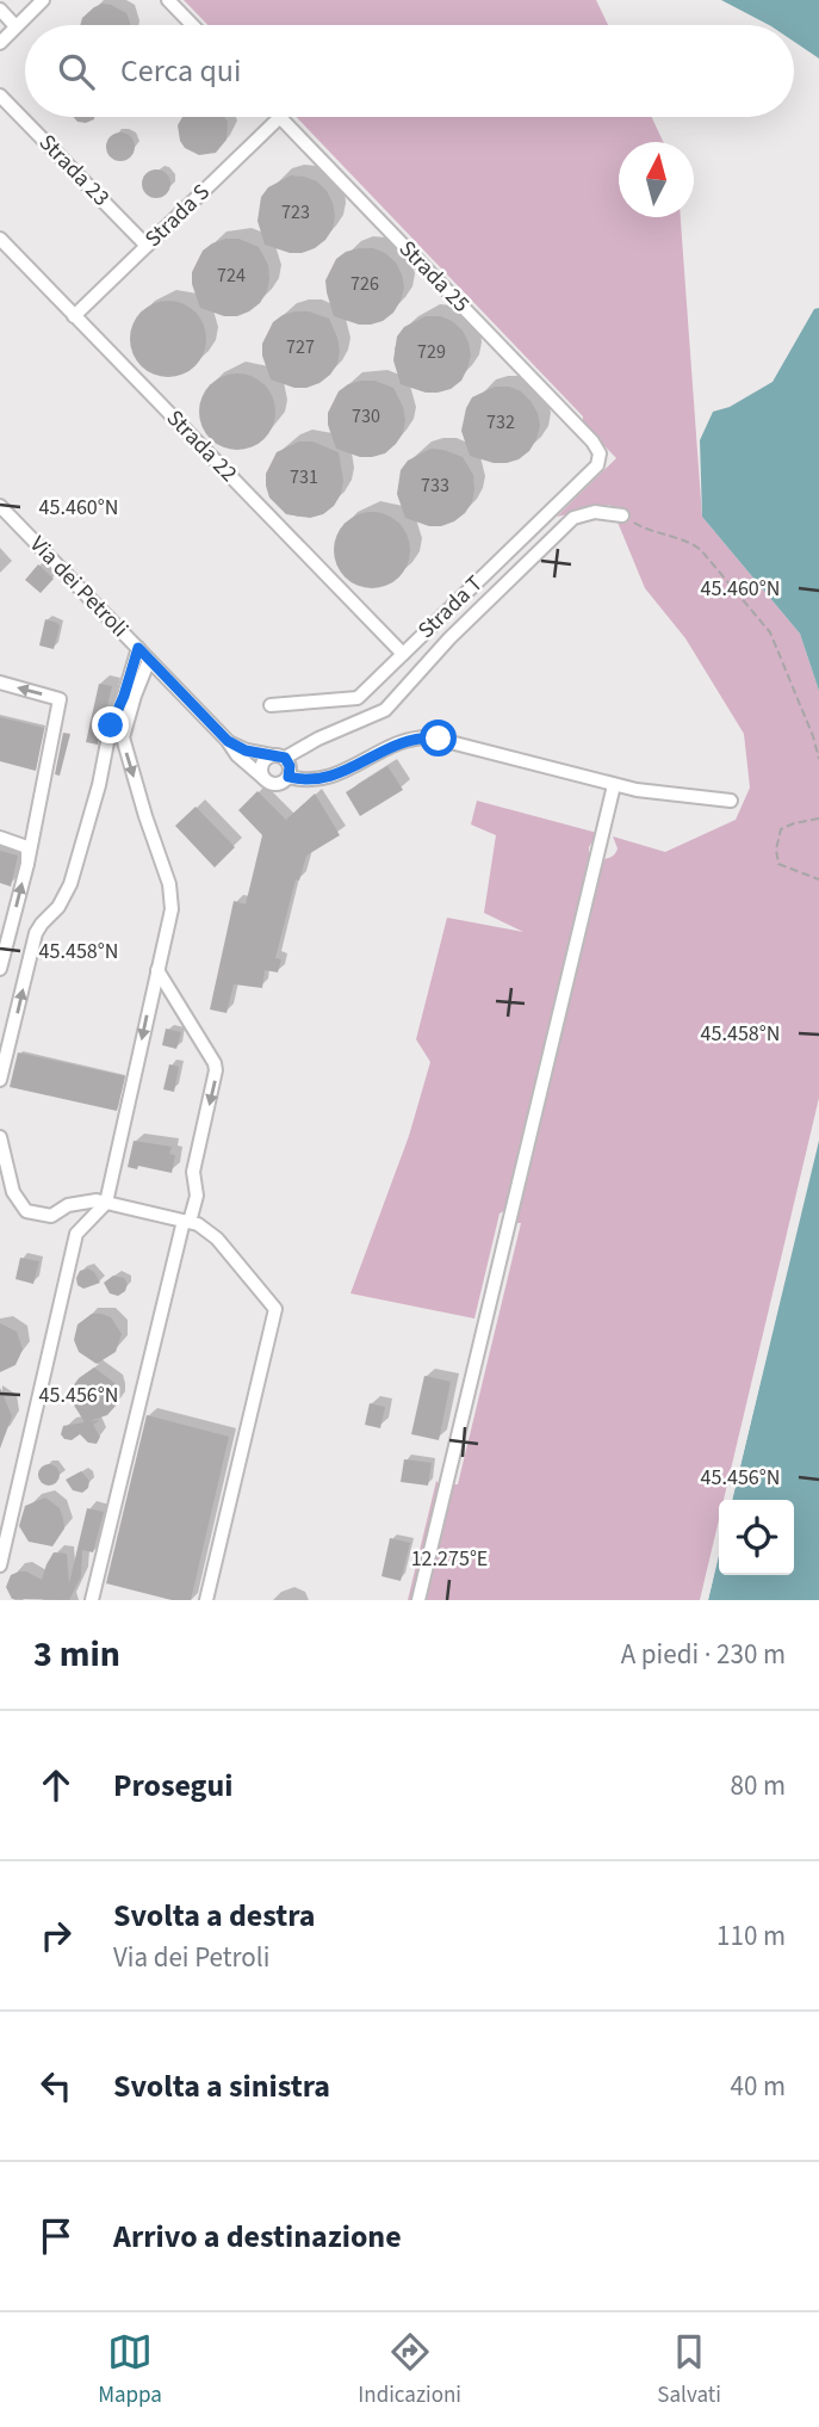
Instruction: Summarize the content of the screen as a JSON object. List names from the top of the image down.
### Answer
{
  "streets": {
    "street": [
      "Strada 23",
      "Strada S",
      "Strada 25",
      "Strada 22",
      "Via dei Petroli",
      "Strada T"
    ]
  },
  "crossings": [
    ["Strada 23", "Strada S"],
    ["Strada S", "Strada 22"],
    ["Strada 25", "Strada T"],
    ["Strada 22", "Strada T"]
  ],
  "house_numbers": [
    "723",
    "724",
    "726",
    "727",
    "729",
    "730",
    "732",
    "731",
    "733"
  ],
  "north": "top",
  "page": {
    "search": "Cerca qui",
    "heading": ["3 min", "A piedi · 230 m"],
    "list": [
      ["Prosegui", "80 m"],
      ["Svolta a destra", "Via dei Petroli", "110 m"],
      ["Svolta a sinistra", "40 m"],
      "Arrivo a destinazione"
    ],
    "nav": ["Mappa", "Indicazioni", "Salvati"]
  },
  "coordinates": [
    "45.460°N",
    "45.458°N",
    "45.456°N",
    "12.275°E"
  ]
}
